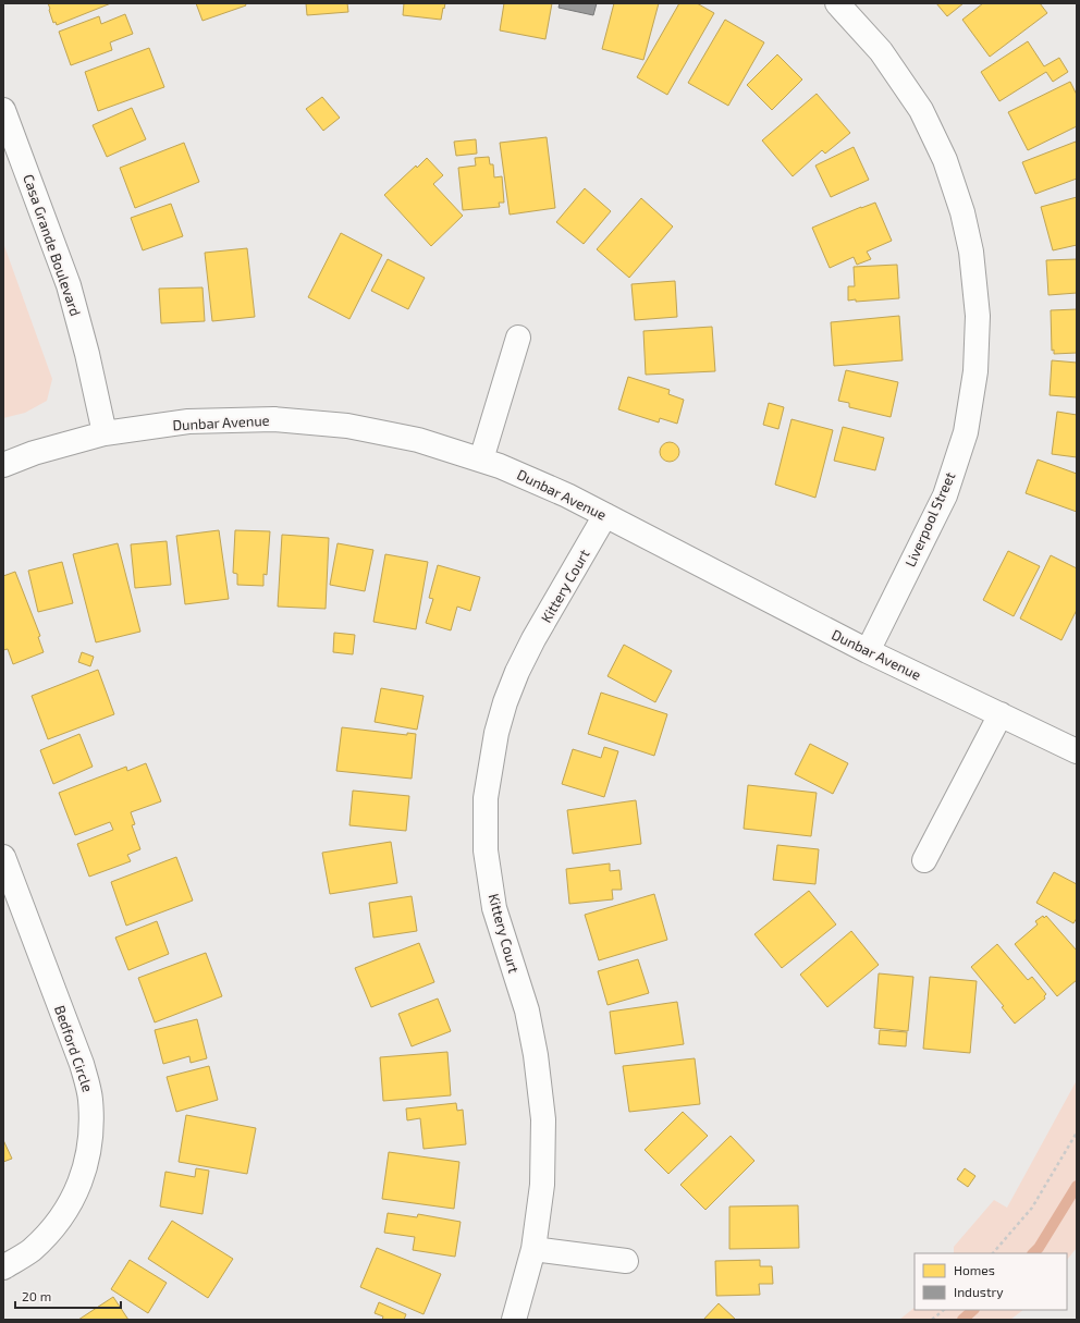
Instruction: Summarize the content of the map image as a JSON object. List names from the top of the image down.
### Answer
{
  "streets": {
    "street": [
      "Casa Grande Boulevard",
      "Dunbar Avenue",
      "Liverpool Street",
      "Kittery Court",
      "Bedford Circle"
    ]
  },
  "crossings": [
    ["Casa Grande Boulevard", "Dunbar Avenue"],
    ["Dunbar Avenue", "Liverpool Street"],
    ["Dunbar Avenue", "Kittery Court"]
  ],
  "legend": ["Homes", "Industry"],
  "scale_bar": "20 m"
}
